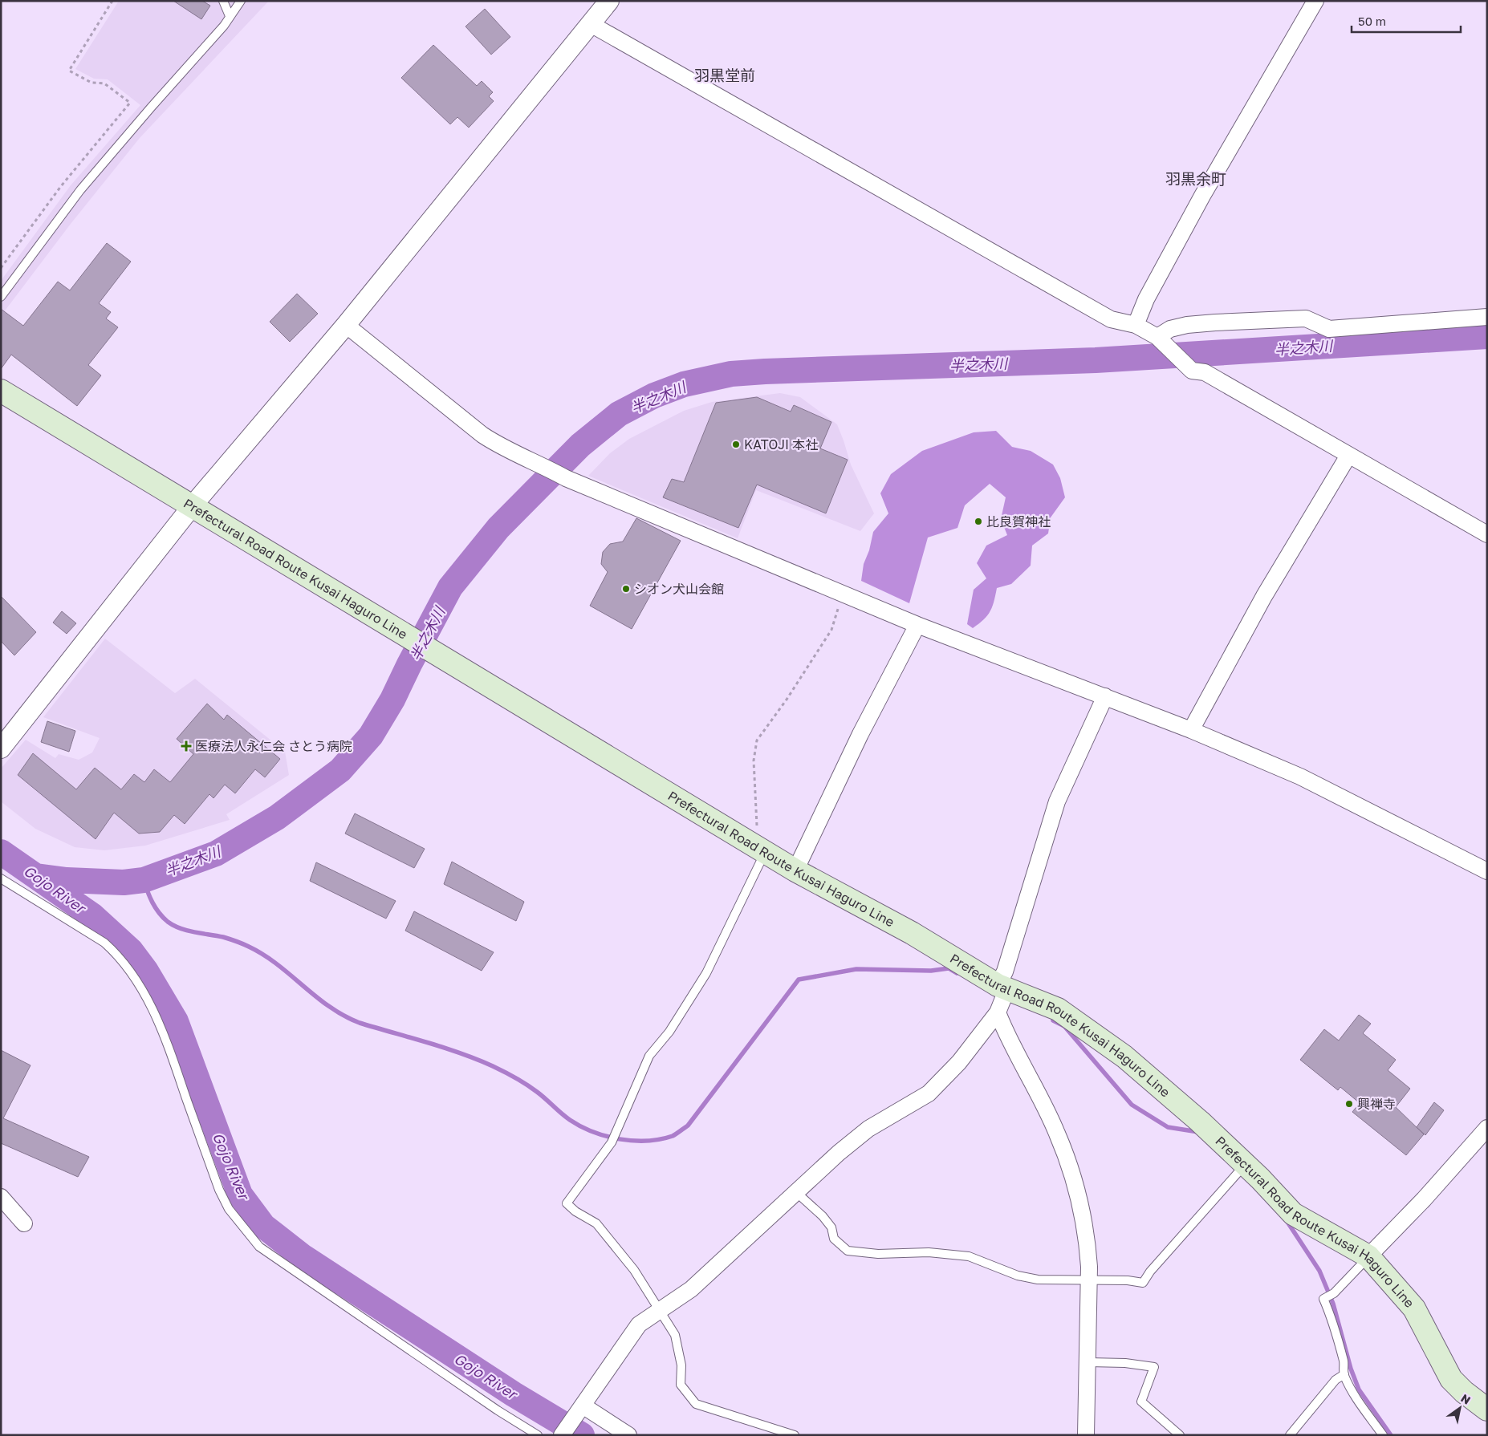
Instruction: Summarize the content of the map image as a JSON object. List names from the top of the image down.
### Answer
{
  "streets": {
    "main road": ["Prefectural Road Route Kusai Haguro Line"]
  },
  "districts": ["羽黒堂前", "羽黒余町"],
  "water": ["半之木川", "Gojo River"],
  "places": {
    "other": [
      "KATOJI 本社",
      "比良賀神社",
      "シオン犬山会館",
      "興禅寺"
    ],
    "health": ["医療法人永仁会 さとう病院"]
  },
  "scale_bar": "50 m",
  "north": "top right"
}
